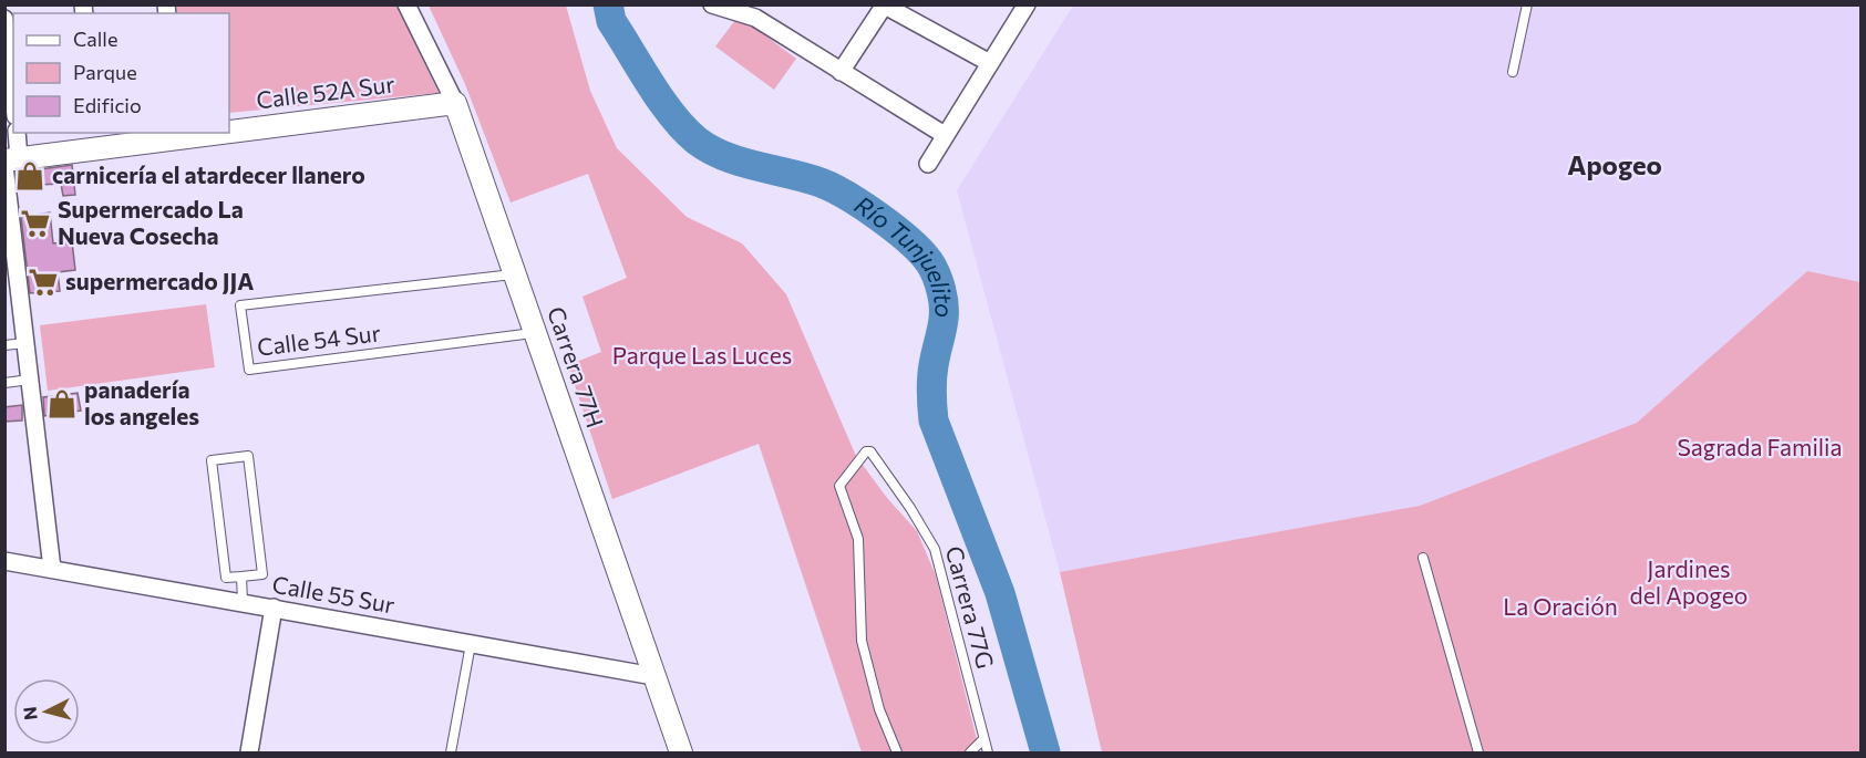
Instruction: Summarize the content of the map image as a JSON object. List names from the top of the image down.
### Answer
{
  "streets": {
    "street": ["Calle 52A Sur", "Carrera 77H", "Calle 55 Sur"],
    "lane": ["Calle 54 Sur", "Carrera 77G"]
  },
  "crossings": [
    ["Calle 52A Sur", "Carrera 77H"],
    ["Calle 54 Sur", "Carrera 77H"],
    ["Carrera 77H", "Calle 55 Sur"]
  ],
  "districts": ["Apogeo"],
  "water": ["Río Tunjuelito"],
  "parks": [
    "Parque Las Luces",
    "Sagrada Familia",
    "Jardines del Apogeo",
    "La Oración"
  ],
  "places": {
    "shop": ["carnicería el atardecer llanero", "panadería los angeles"],
    "supermarket": ["Supermercado La Nueva Cosecha", "supermercado JJA"]
  },
  "legend": ["Calle", "Parque", "Edificio"],
  "north": "left"
}
